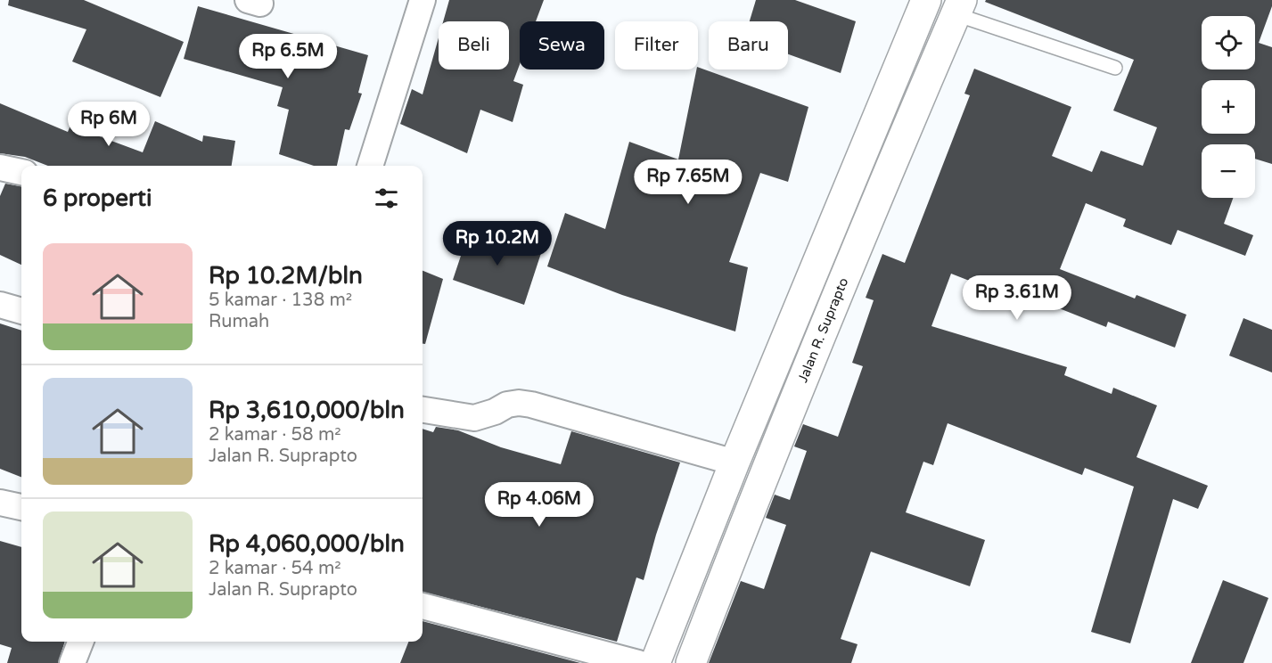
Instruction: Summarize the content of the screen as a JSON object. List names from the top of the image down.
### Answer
{
  "streets": {
    "highway": ["Jalan R. Suprapto"]
  },
  "page": {
    "map_buttons": ["+", "−"],
    "chip": [
      "Beli",
      "Sewa",
      "Filter",
      "Baru"
    ],
    "price": [
      "Rp 6.5M",
      "Rp 6M",
      "Rp 7.65M",
      "Rp 10.2M",
      "Rp 3.61M",
      "Rp 4.06M"
    ],
    "heading": "6 properti",
    "list": [
      {
        "name": "Rp 10.2M/bln",
        "note": "5 kamar · 138 m² · Rumah"
      },
      {
        "name": "Rp 3,610,000/bln",
        "note": "2 kamar · 58 m² · Jalan R. Suprapto"
      },
      {
        "name": "Rp 4,060,000/bln",
        "note": "2 kamar · 54 m² · Jalan R. Suprapto"
      }
    ]
  }
}
